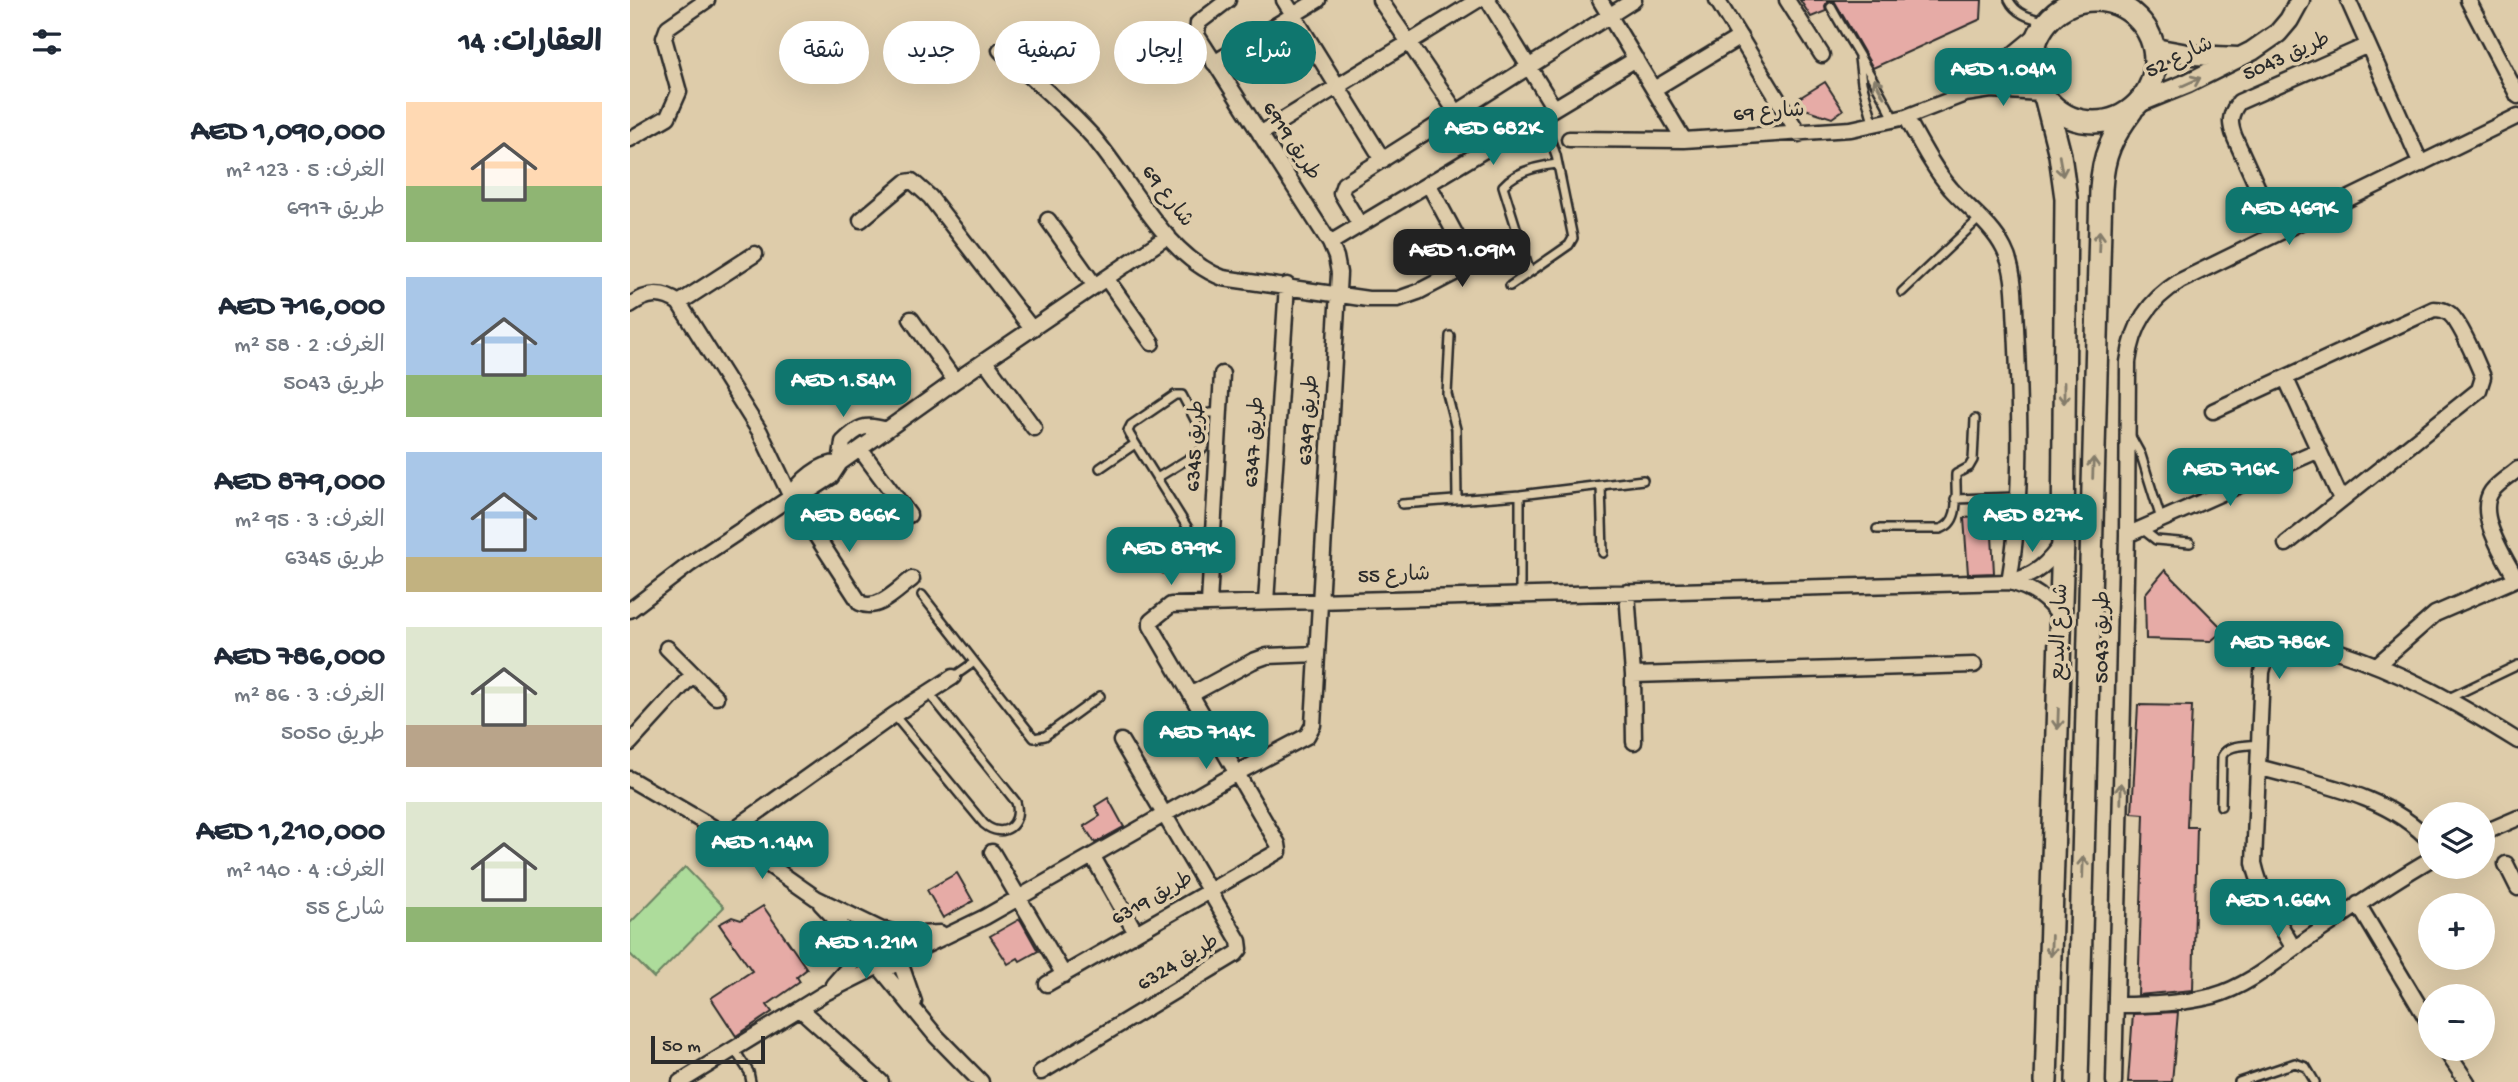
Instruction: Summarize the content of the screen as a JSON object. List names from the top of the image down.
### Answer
{
  "streets": {
    "main road": ["شارع البديع"],
    "street": [
      "طريق 5043",
      "شارع 52",
      "شارع 69",
      "طريق 6919",
      "طريق 6349",
      "طريق 6347",
      "طريق 6345",
      "شارع 55",
      "طريق 6319",
      "طريق 6324"
    ]
  },
  "crossings": [
    ["شارع 52", "شارع 69"],
    ["شارع 52", "شارع البديع"],
    ["شارع 69", "طريق 6349"],
    ["شارع 69", "طريق 6347"],
    ["شارع 69", "شارع البديع"],
    ["طريق 6919", "طريق 6349"],
    ["طريق 6349", "شارع 55"],
    ["طريق 6347", "شارع 55"],
    ["طريق 6345", "شارع 55"],
    ["شارع 55", "شارع البديع"],
    ["طريق 6319", "طريق 6324"]
  ],
  "one_way": ["شارع 52"],
  "scale_bar": "50 m",
  "page": {
    "heading": "العقارات: 14",
    "chip": [
      "شراء",
      "إيجار",
      "تصفية",
      "جديد",
      "شقة"
    ],
    "price": [
      "AED 1.04M",
      "AED 682K",
      "AED 469K",
      "AED 1.09M",
      "AED 1.54M",
      "AED 716K",
      "AED 866K",
      "AED 827K",
      "AED 879K",
      "AED 786K",
      "AED 714K",
      "AED 1.14M",
      "AED 1.66M",
      "AED 1.21M"
    ],
    "list": [
      {
        "name": "AED 1,090,000",
        "note": "الغرف: 5 · 123 m² · طريق 6917"
      },
      {
        "name": "AED 716,000",
        "note": "الغرف: 2 · 58 m² · طريق 5043"
      },
      {
        "name": "AED 879,000",
        "note": "الغرف: 3 · 95 m² · طريق 6345"
      },
      {
        "name": "AED 786,000",
        "note": "الغرف: 3 · 86 m² · طريق 5050"
      },
      {
        "name": "AED 1,210,000",
        "note": "الغرف: 4 · 140 m² · شارع 55"
      }
    ],
    "map_buttons": ["+", "−"],
    "scale": "50 m"
  }
}
